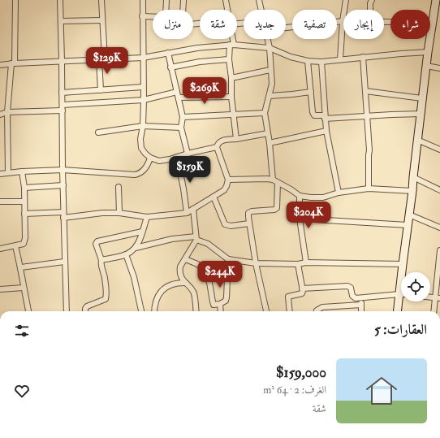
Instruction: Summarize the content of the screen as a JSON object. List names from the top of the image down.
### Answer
{
  "page": {
    "chip": [
      "شراء",
      "إيجار",
      "تصفية",
      "جديد",
      "شقة",
      "منزل"
    ],
    "price": [
      "$129K",
      "$269K",
      "$159K",
      "$204K",
      "$244K"
    ],
    "heading": "العقارات: 5",
    "list": [
      {
        "name": "$159,000",
        "note": "الغرف: 2 · 64 m² · شقة"
      }
    ]
  }
}
